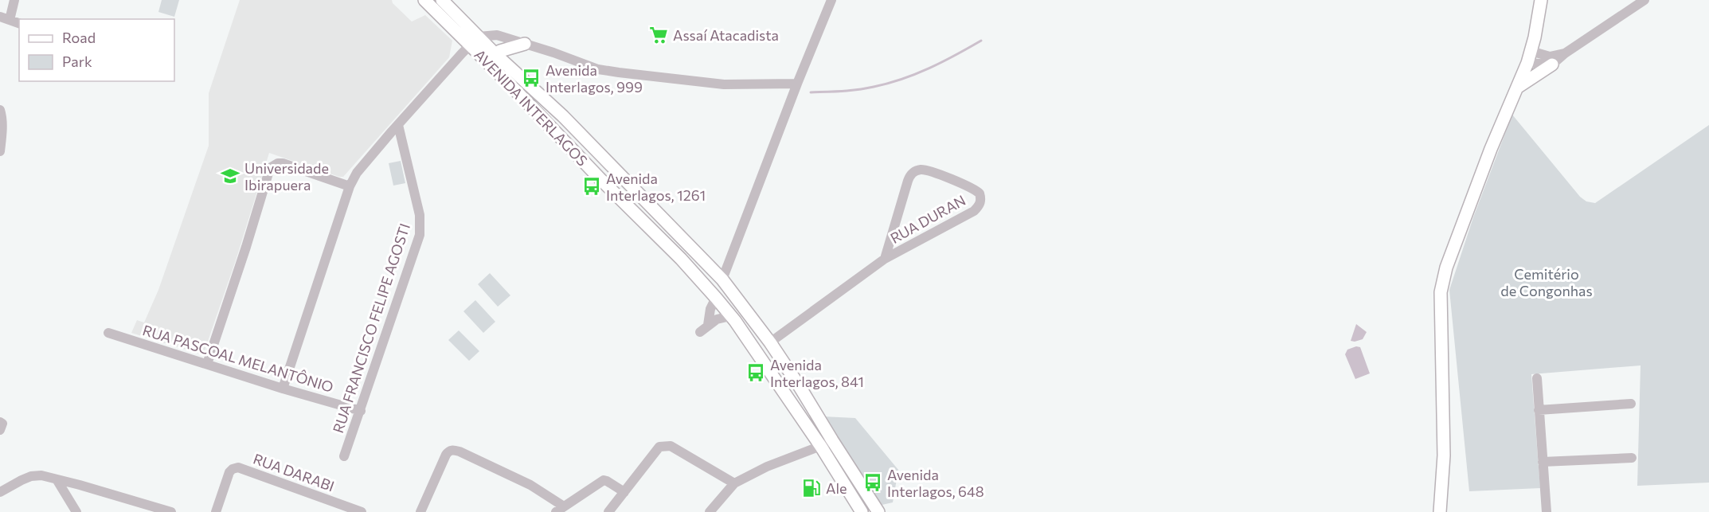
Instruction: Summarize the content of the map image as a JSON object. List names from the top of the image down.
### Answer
{
  "streets": {
    "main road": ["AVENIDA INTERLAGOS"],
    "street": [
      "RUA DURAN",
      "RUA FRANCISCO FELIPE AGOSTI",
      "RUA PASCOAL MELANTÔNIO",
      "RUA DARABI"
    ]
  },
  "crossings": [
    ["AVENIDA INTERLAGOS", "RUA DURAN"],
    ["RUA FRANCISCO FELIPE AGOSTI", "RUA PASCOAL MELANTÔNIO"]
  ],
  "parks": ["Cemitério de Congonhas"],
  "places": {
    "supermarket": ["Assaí Atacadista"],
    "bus stop": [
      "Avenida Interlagos, 999",
      "Avenida Interlagos, 1261",
      "Avenida Interlagos, 841",
      "Avenida Interlagos, 648"
    ],
    "school or university": ["Universidade Ibirapuera"],
    "fuel station": ["Ale"]
  },
  "legend": ["Road", "Park"]
}
